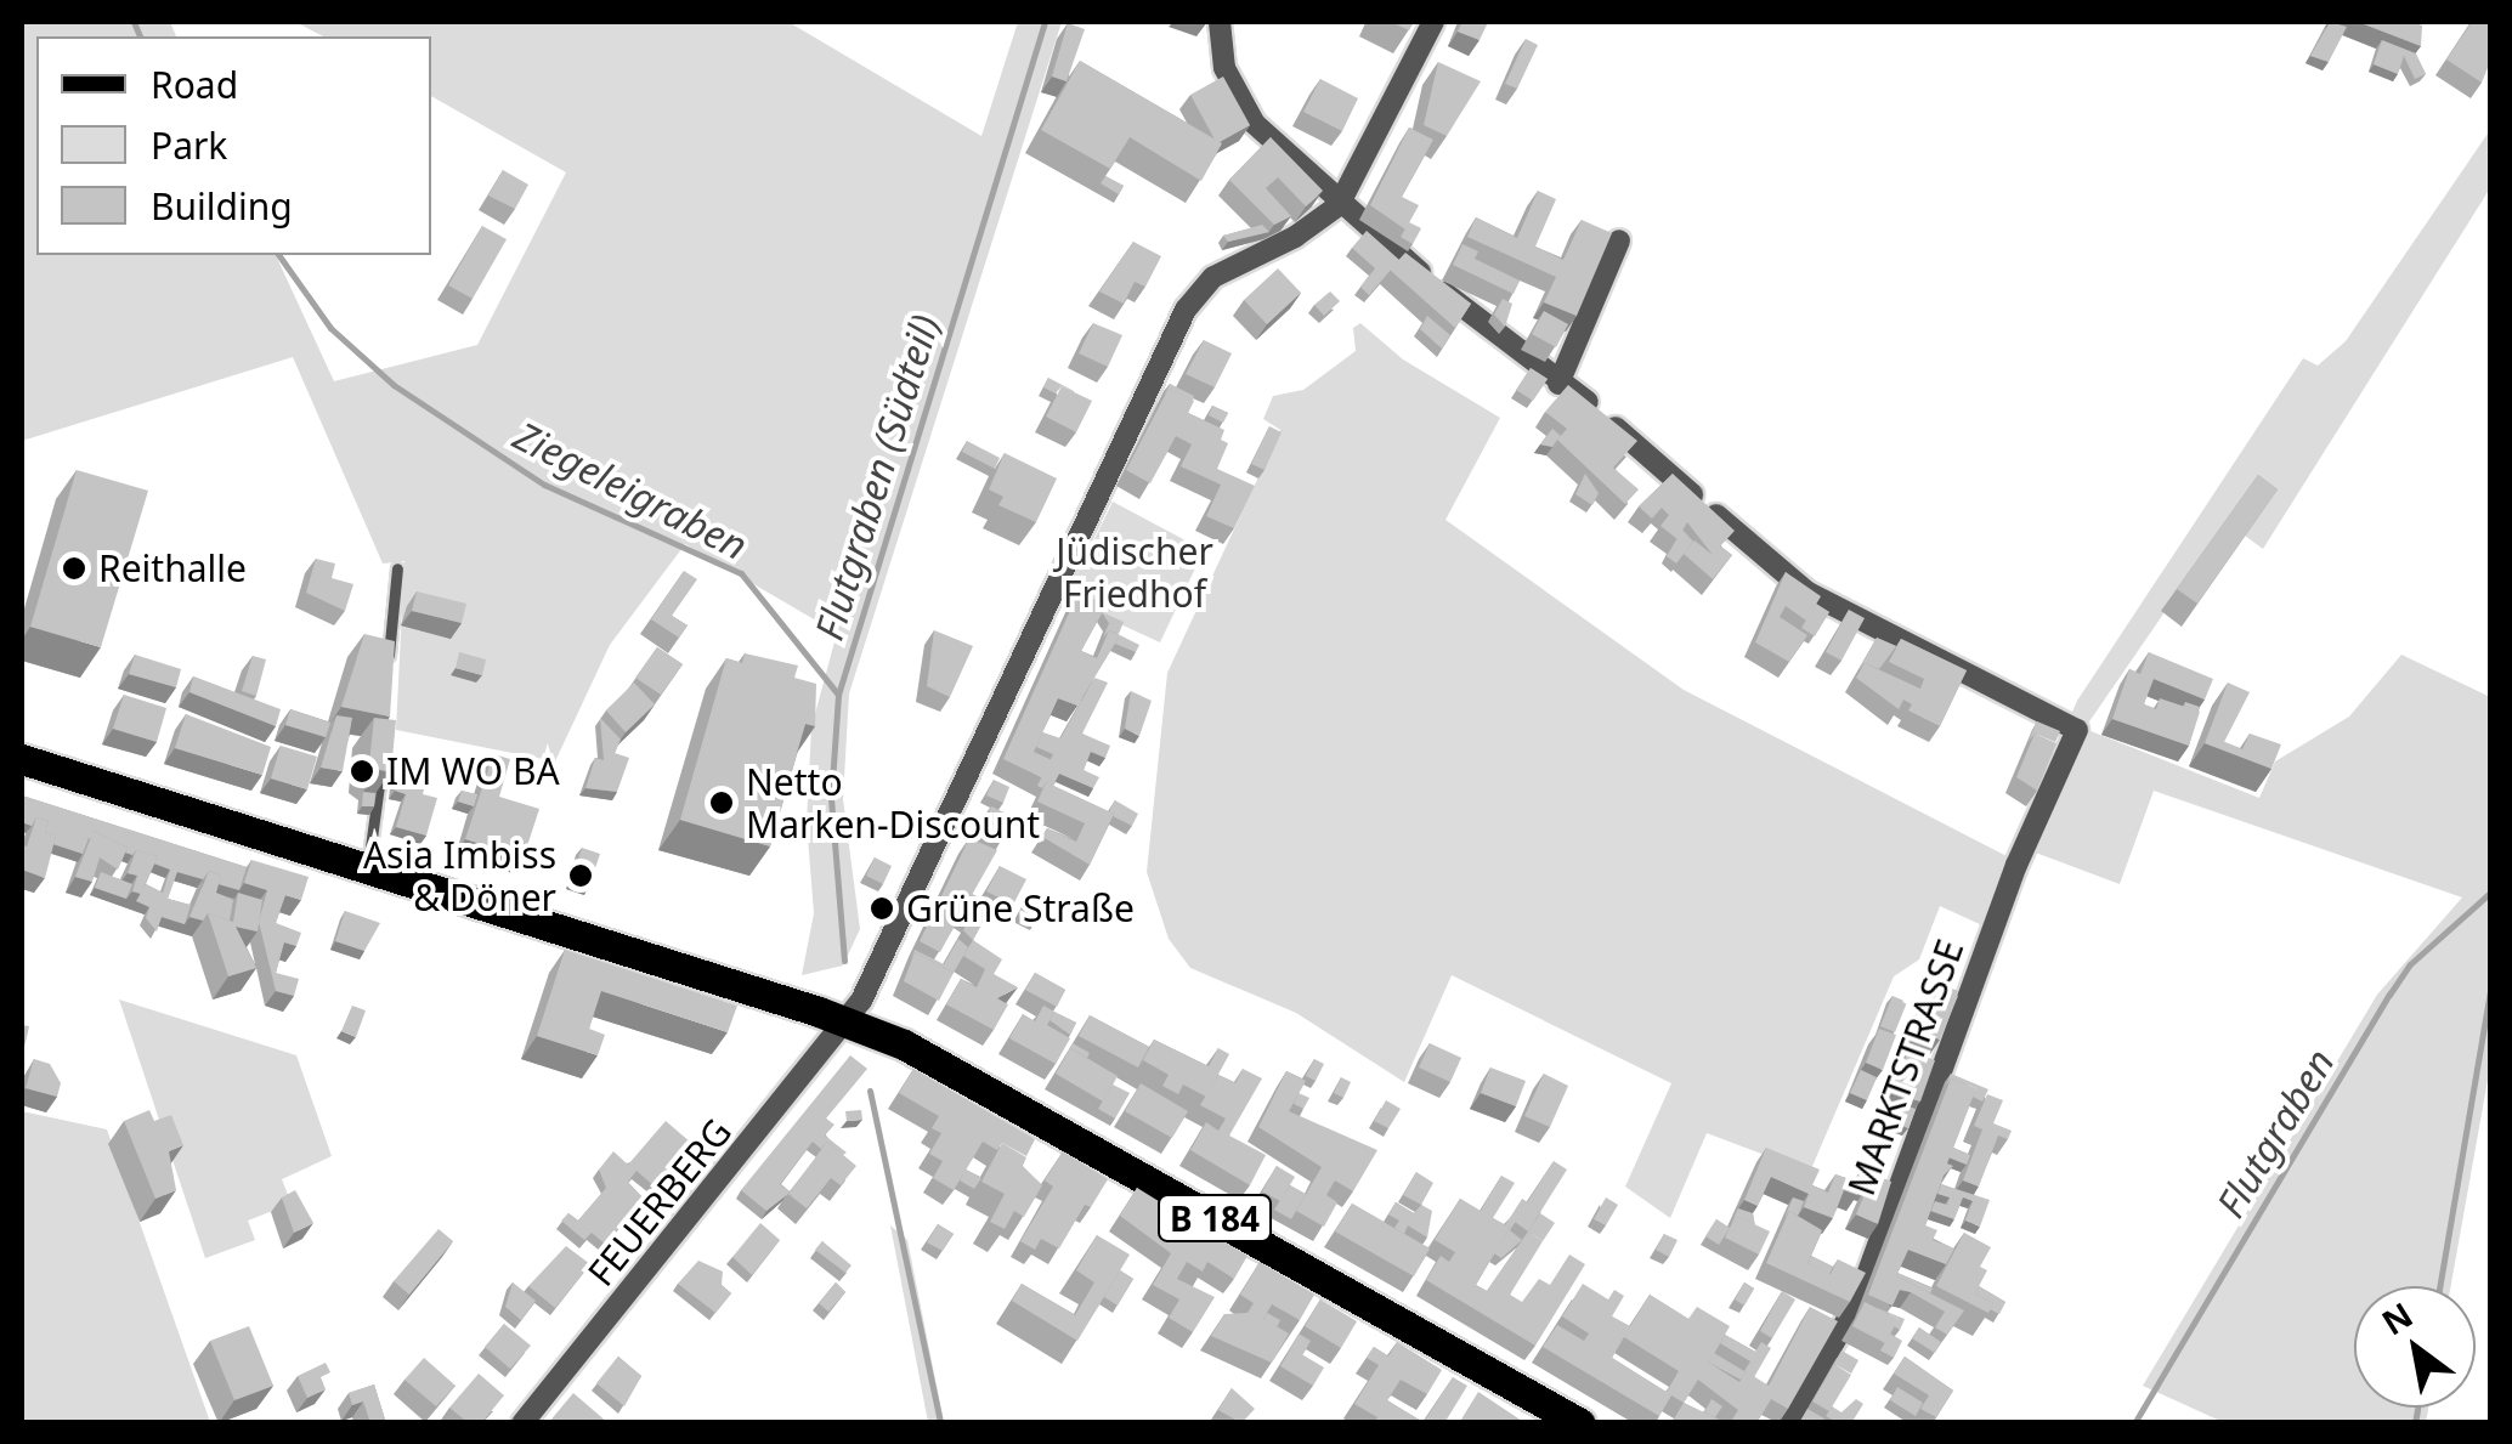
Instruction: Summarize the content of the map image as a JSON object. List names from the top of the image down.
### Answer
{
  "streets": {
    "main road": ["B 184"],
    "street": ["MARKTSTRASSE", "FEUERBERG"]
  },
  "crossings": [
    ["FEUERBERG", "B 184"]
  ],
  "water": ["Flutgraben (Südteil)", "Ziegeleigraben", "Flutgraben"],
  "parks": ["Jüdischer Friedhof"],
  "places": [
    "Reithalle",
    "IM WO BA",
    "Netto Marken-Discount",
    "Asia Imbiss & Döner",
    "Grüne Straße"
  ],
  "legend": ["Road", "Park", "Building"],
  "north": "top left"
}
